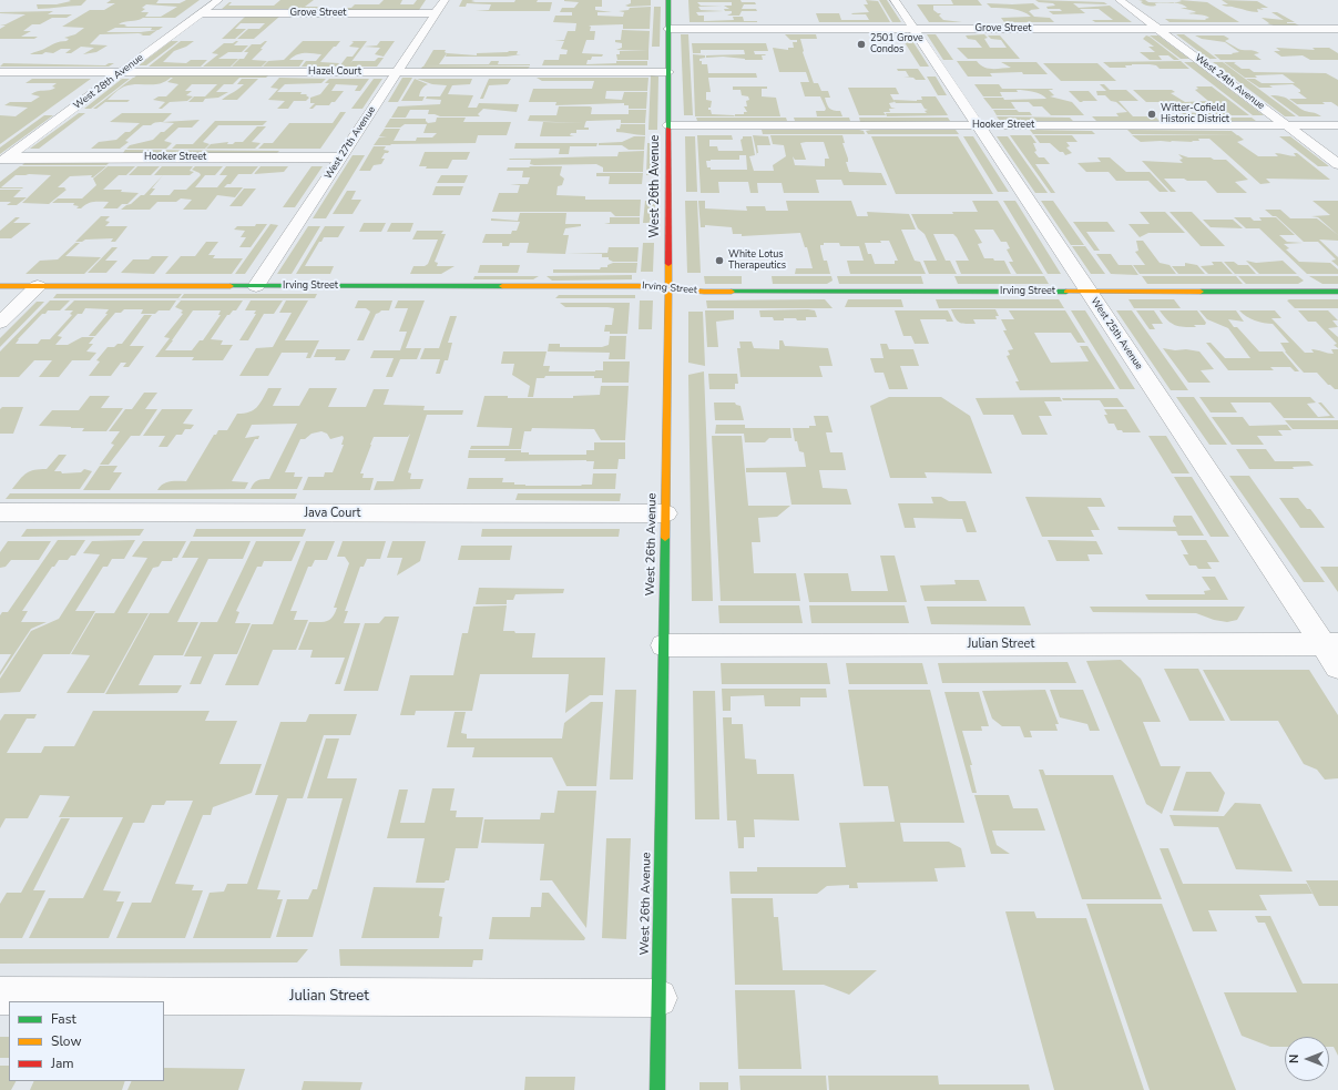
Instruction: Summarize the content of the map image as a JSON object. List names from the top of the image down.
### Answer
{
  "streets": {
    "street": [
      "Grove Street",
      "Hazel Court",
      "West 28th Avenue",
      "West 24th Avenue",
      "Hooker Street",
      "West 27th Avenue",
      "West 26th Avenue",
      "Irving Street",
      "West 25th Avenue",
      "Java Court",
      "Julian Street"
    ]
  },
  "crossings": [
    ["Grove Street", "West 28th Avenue"],
    ["Grove Street", "West 24th Avenue"],
    ["Grove Street", "West 27th Avenue"],
    ["Grove Street", "West 26th Avenue"],
    ["Grove Street", "West 25th Avenue"],
    ["Hazel Court", "West 28th Avenue"],
    ["Hazel Court", "West 27th Avenue"],
    ["Hazel Court", "West 26th Avenue"],
    ["West 28th Avenue", "Hooker Street"],
    ["West 24th Avenue", "Hooker Street"],
    ["Hooker Street", "West 27th Avenue"],
    ["Hooker Street", "West 26th Avenue"],
    ["Hooker Street", "West 25th Avenue"],
    ["West 27th Avenue", "Irving Street"],
    ["West 26th Avenue", "Irving Street"],
    ["West 26th Avenue", "Java Court"],
    ["West 26th Avenue", "Julian Street"],
    ["Irving Street", "West 25th Avenue"],
    ["West 25th Avenue", "Julian Street"]
  ],
  "places": ["2501 Grove Condos", "Witter-Cofield Historic District", "White Lotus Therapeutics"],
  "legend": ["Fast", "Slow", "Jam"],
  "north": "left"
}
